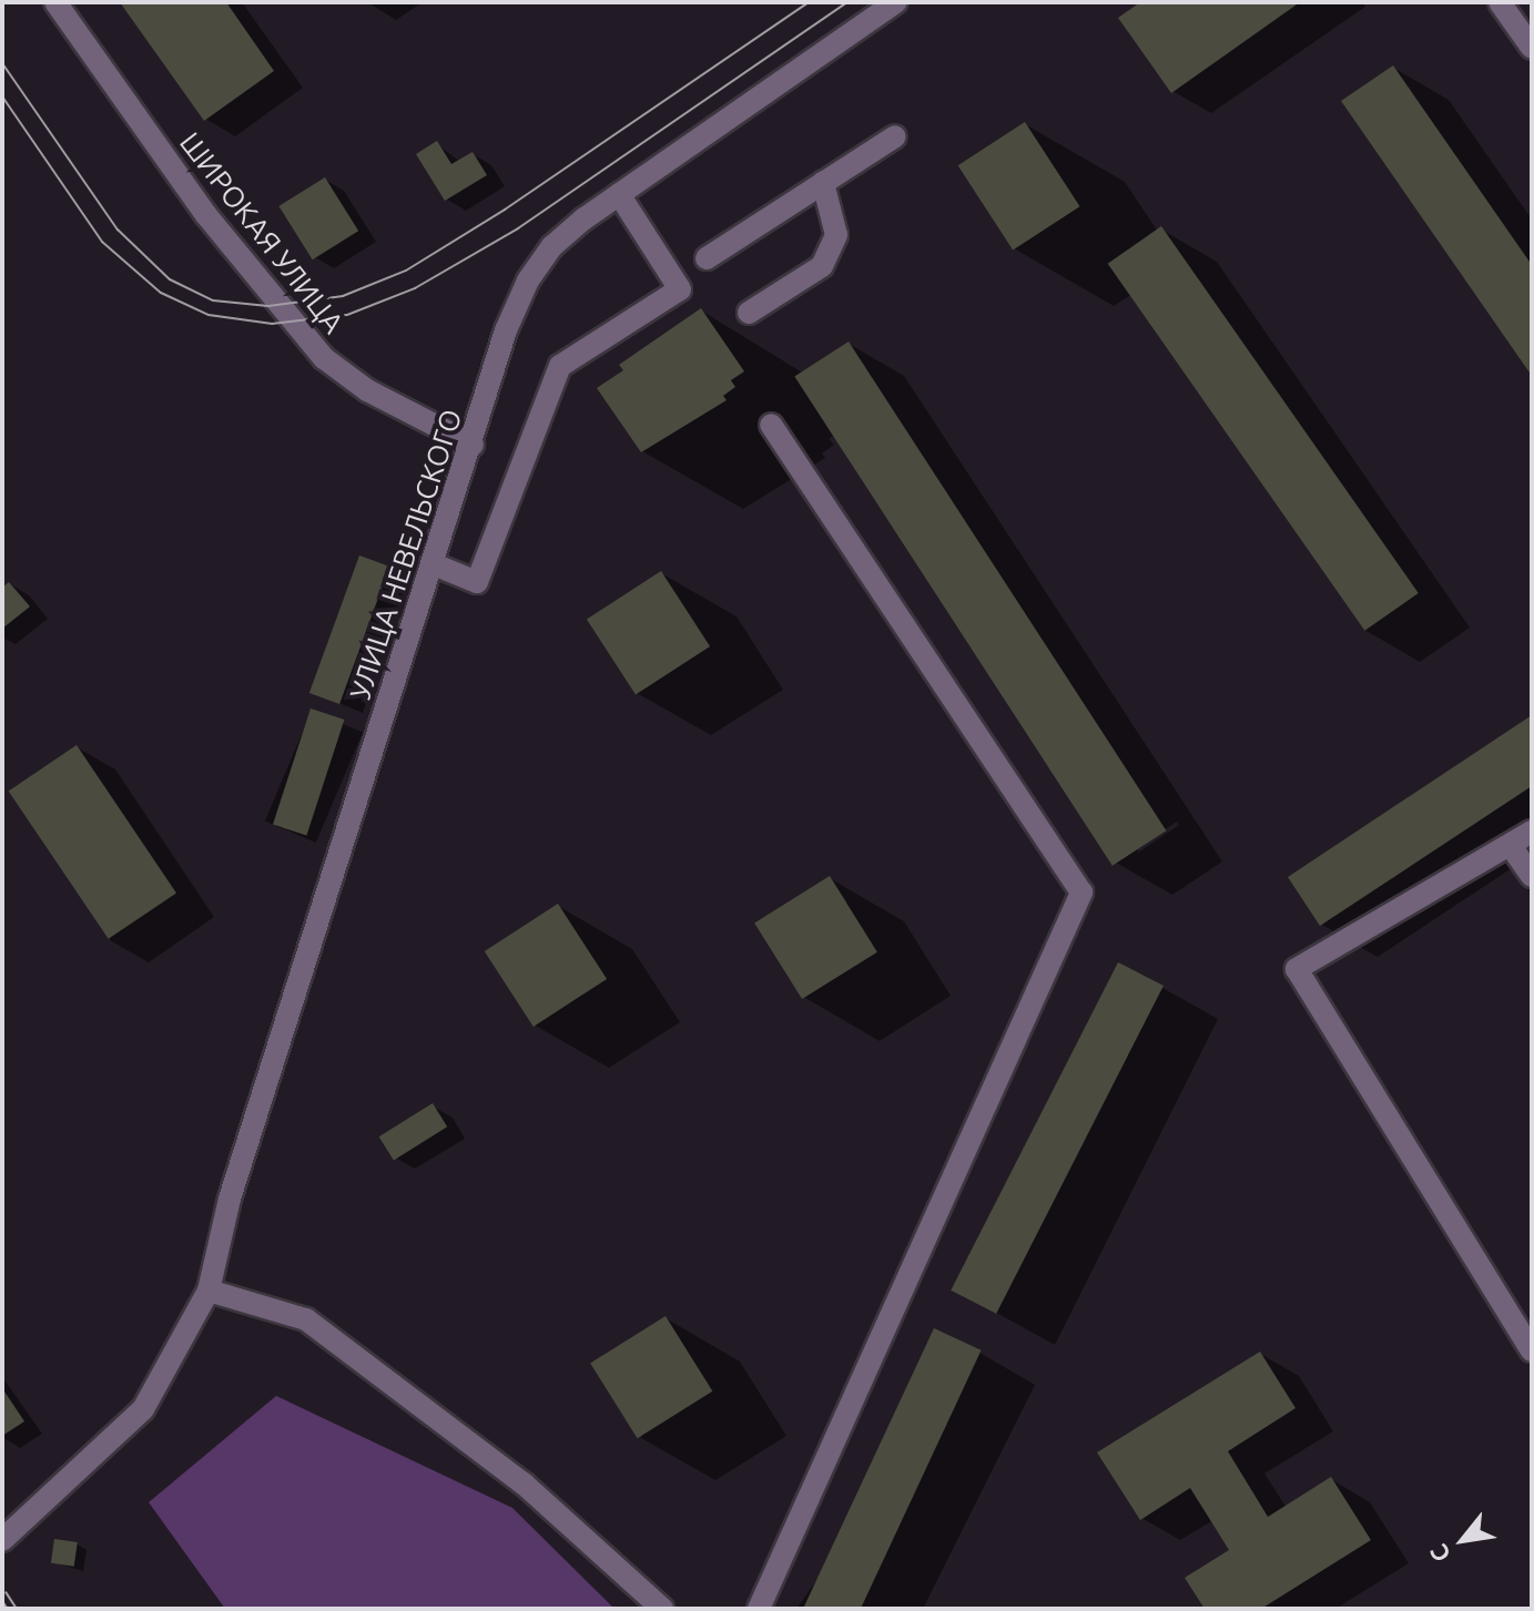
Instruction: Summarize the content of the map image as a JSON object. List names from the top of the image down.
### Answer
{
  "streets": {
    "street": ["ШИРОКАЯ УЛИЦА", "УЛИЦА НЕВЕЛЬСКОГО"]
  },
  "crossings": [
    ["ШИРОКАЯ УЛИЦА", "УЛИЦА НЕВЕЛЬСКОГО"]
  ],
  "north": "bottom left"
}
